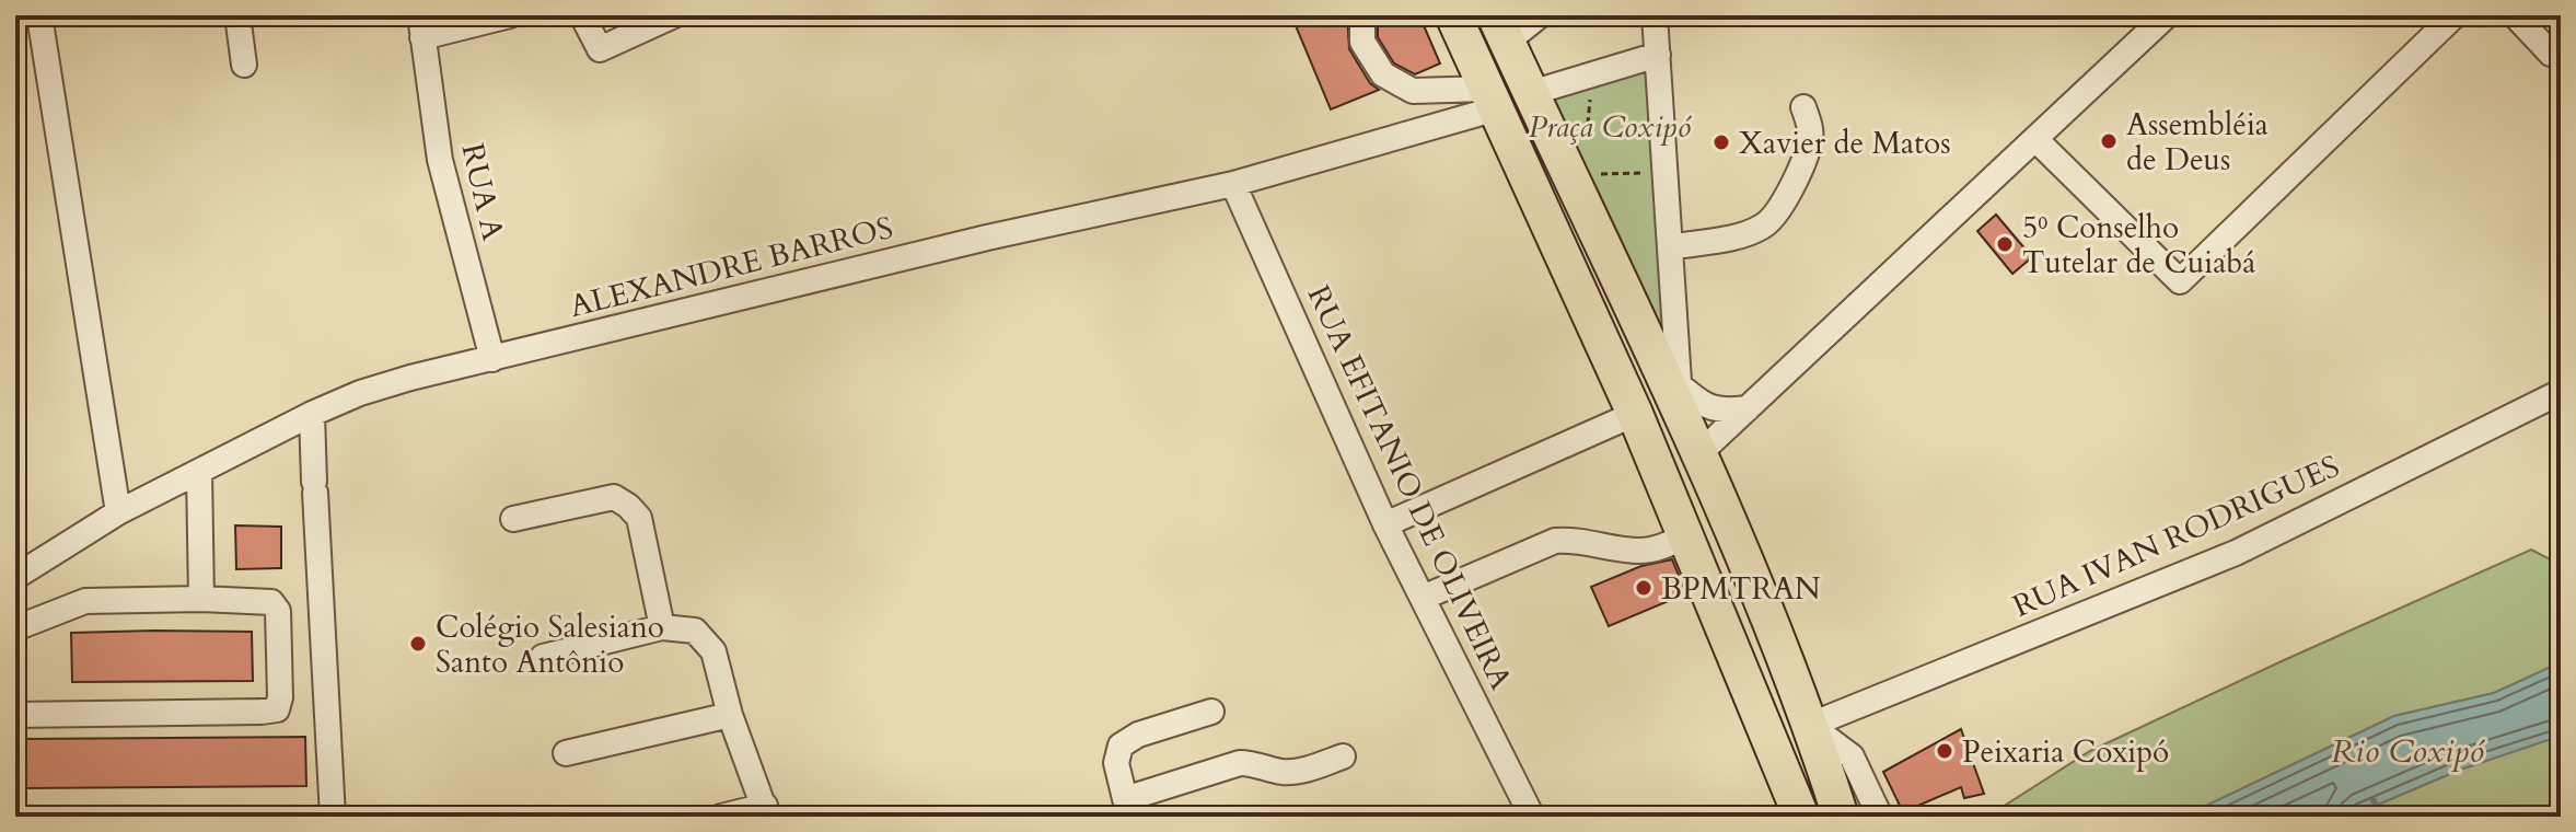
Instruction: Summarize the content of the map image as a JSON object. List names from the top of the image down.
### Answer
{
  "streets": {
    "street": [
      "RUA A",
      "ALEXANDRE BARROS",
      "RUA EFITANIO DE OLIVEIRA",
      "RUA IVAN RODRIGUES"
    ]
  },
  "crossings": [
    ["RUA A", "ALEXANDRE BARROS"],
    ["ALEXANDRE BARROS", "RUA EFITANIO DE OLIVEIRA"]
  ],
  "water": ["Rio Coxipó"],
  "parks": ["Praça Coxipó"],
  "places": [
    "Assembléia de Deus",
    "Xavier de Matos",
    "5⁰ Conselho Tutelar de Cuiabá",
    "BPMTRAN",
    "Colégio Salesiano Santo Antônio",
    "Peixaria Coxipó"
  ]
}
